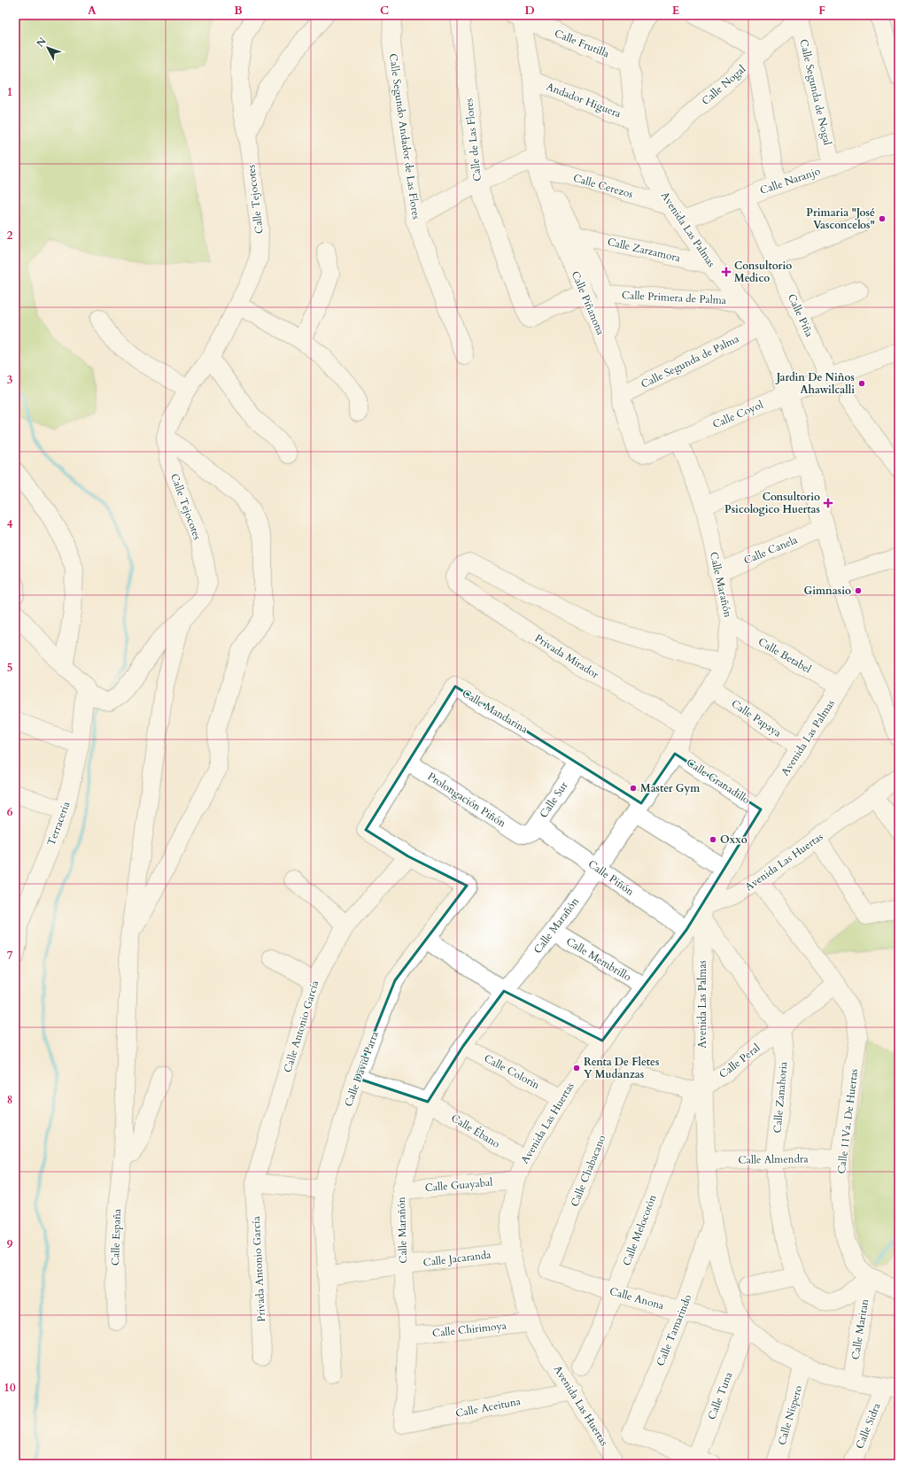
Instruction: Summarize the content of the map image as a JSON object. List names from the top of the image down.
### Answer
{
  "streets": {
    "main road": ["Avenida Las Palmas"],
    "street": [
      "Calle Frutilla",
      "Calle Nogal",
      "Calle Segunda de Nogal",
      "Andador Higuera",
      "Calle Segundo Andador de Las Flores",
      "Calle de Las Flores",
      "Calle Naranjo",
      "Calle Cerezos",
      "Calle Tejocotes",
      "Calle Zarzamora",
      "Calle Primera de Palma",
      "Calle Piñanona",
      "Calle Piña",
      "Calle Segunda de Palma",
      "Calle Coyol",
      "Calle Canela",
      "Calle Marañón",
      "Calle Betabel",
      "Privada Mirador",
      "Calle Mandarina",
      "Calle Papaya",
      "Calle Granadillo",
      "Prolongación Piñón",
      "Calle Sur",
      "Terraceria",
      "Avenida Las Huertas",
      "Calle Piñón",
      "Calle Membrillo",
      "Calle Antonio García",
      "Calle Peral",
      "Calle David Parra",
      "Calle Colorín",
      "Calle Zanahoria",
      "Calle 11Va. De Huertas",
      "Calle Ébano",
      "Calle Almendra",
      "Calle Chabacano",
      "Calle Guayabal",
      "Calle Melocotón",
      "Calle España",
      "Calle Jacaranda",
      "Privada Antonio García",
      "Calle Anona",
      "Calle Chirimoya",
      "Calle Maritan",
      "Calle Tamarindo",
      "Calle Tuna",
      "Calle Aceituna",
      "Calle Níspero",
      "Calle Sidra"
    ]
  },
  "crossings": [
    ["Calle Frutilla", "Avenida Las Palmas"],
    ["Calle Frutilla", "Calle Piñanona"],
    ["Calle Nogal", "Calle Segunda de Nogal"],
    ["Calle Nogal", "Avenida Las Palmas"],
    ["Calle Segunda de Nogal", "Calle Naranjo"],
    ["Andador Higuera", "Avenida Las Palmas"],
    ["Andador Higuera", "Calle Piñanona"],
    ["Calle de Las Flores", "Calle Piñanona"],
    ["Calle Naranjo", "Avenida Las Palmas"],
    ["Calle Naranjo", "Calle Piña"],
    ["Calle Cerezos", "Avenida Las Palmas"],
    ["Calle Cerezos", "Calle Piñanona"],
    ["Calle Tejocotes", "Terraceria"],
    ["Calle Tejocotes", "Calle España"],
    ["Avenida Las Palmas", "Calle Zarzamora"],
    ["Avenida Las Palmas", "Calle Primera de Palma"],
    ["Avenida Las Palmas", "Calle Segunda de Palma"],
    ["Avenida Las Palmas", "Calle Coyol"],
    ["Avenida Las Palmas", "Calle Canela"],
    ["Avenida Las Palmas", "Calle Betabel"],
    ["Avenida Las Palmas", "Calle Mandarina"],
    ["Avenida Las Palmas", "Calle Papaya"],
    ["Avenida Las Palmas", "Calle Granadillo"],
    ["Avenida Las Palmas", "Avenida Las Huertas"],
    ["Avenida Las Palmas", "Calle Peral"],
    ["Avenida Las Palmas", "Calle Almendra"],
    ["Avenida Las Palmas", "Calle Chabacano"],
    ["Avenida Las Palmas", "Calle Melocotón"],
    ["Avenida Las Palmas", "Calle Anona"],
    ["Avenida Las Palmas", "Calle Maritan"],
    ["Avenida Las Palmas", "Calle Tamarindo"],
    ["Avenida Las Palmas", "Calle Tuna"],
    ["Avenida Las Palmas", "Calle Níspero"],
    ["Avenida Las Palmas", "Calle Sidra"],
    ["Calle Zarzamora", "Calle Piñanona"],
    ["Calle Primera de Palma", "Calle Piñanona"],
    ["Calle Piña", "Calle Coyol"],
    ["Calle Segunda de Palma", "Calle Coyol"],
    ["Calle Coyol", "Calle Marañón"],
    ["Calle Canela", "Calle Marañón"],
    ["Calle Marañón", "Calle Betabel"],
    ["Calle Marañón", "Privada Mirador"],
    ["Calle Marañón", "Calle Mandarina"],
    ["Calle Marañón", "Calle Papaya"],
    ["Calle Marañón", "Calle Granadillo"],
    ["Calle Marañón", "Calle Piñón"],
    ["Calle Marañón", "Calle Membrillo"],
    ["Calle Marañón", "Calle Colorín"],
    ["Calle Marañón", "Calle Ébano"],
    ["Calle Marañón", "Calle Guayabal"],
    ["Calle Marañón", "Calle Jacaranda"],
    ["Calle Marañón", "Calle Chirimoya"],
    ["Calle Marañón", "Calle Aceituna"],
    ["Calle Mandarina", "Prolongación Piñón"],
    ["Calle Mandarina", "Calle Sur"],
    ["Calle Mandarina", "Calle Antonio García"],
    ["Calle Mandarina", "Calle David Parra"],
    ["Prolongación Piñón", "Calle Sur"],
    ["Prolongación Piñón", "Calle Piñón"],
    ["Calle Sur", "Calle Piñón"],
    ["Avenida Las Huertas", "Calle Piñón"],
    ["Avenida Las Huertas", "Calle Membrillo"],
    ["Avenida Las Huertas", "Calle Colorín"],
    ["Avenida Las Huertas", "Calle 11Va. De Huertas"],
    ["Avenida Las Huertas", "Calle Ébano"],
    ["Avenida Las Huertas", "Calle Guayabal"],
    ["Avenida Las Huertas", "Calle Jacaranda"],
    ["Avenida Las Huertas", "Calle Chirimoya"],
    ["Avenida Las Huertas", "Calle Aceituna"],
    ["Calle Antonio García", "Calle David Parra"],
    ["Calle Antonio García", "Privada Antonio García"],
    ["Calle Peral", "Calle Zanahoria"],
    ["Calle Peral", "Calle 11Va. De Huertas"],
    ["Calle Peral", "Calle Chabacano"],
    ["Calle Peral", "Calle Melocotón"],
    ["Calle David Parra", "Calle Ébano"],
    ["Calle David Parra", "Calle Jacaranda"],
    ["Calle Zanahoria", "Calle 11Va. De Huertas"],
    ["Calle Zanahoria", "Calle Almendra"],
    ["Calle Zanahoria", "Calle Maritan"],
    ["Calle 11Va. De Huertas", "Calle Almendra"],
    ["Calle 11Va. De Huertas", "Calle Maritan"],
    ["Calle Chabacano", "Calle Melocotón"],
    ["Calle Chabacano", "Calle Anona"],
    ["Calle Melocotón", "Calle Anona"],
    ["Calle Anona", "Calle Tamarindo"],
    ["Calle Anona", "Calle Tuna"],
    ["Calle Tamarindo", "Calle Tuna"]
  ],
  "places": {
    "other": [
      "Primaria \"José Vasconcelos\"",
      "Jardin De Niños Ahawilcalli",
      "Gimnasio",
      "Master Gym",
      "Oxxo",
      "Renta De Fletes Y Mudanzas"
    ],
    "health": ["Consultorio Medico", "Consultorio Psicologico Huertas"]
  },
  "north": "top left",
  "grid": {
    "columns": [
      "A",
      "B",
      "C",
      "D",
      "E",
      "F"
    ],
    "rows": [
      "1",
      "2",
      "3",
      "4",
      "5",
      "6",
      "7",
      "8",
      "9",
      "10"
    ]
  }
}
